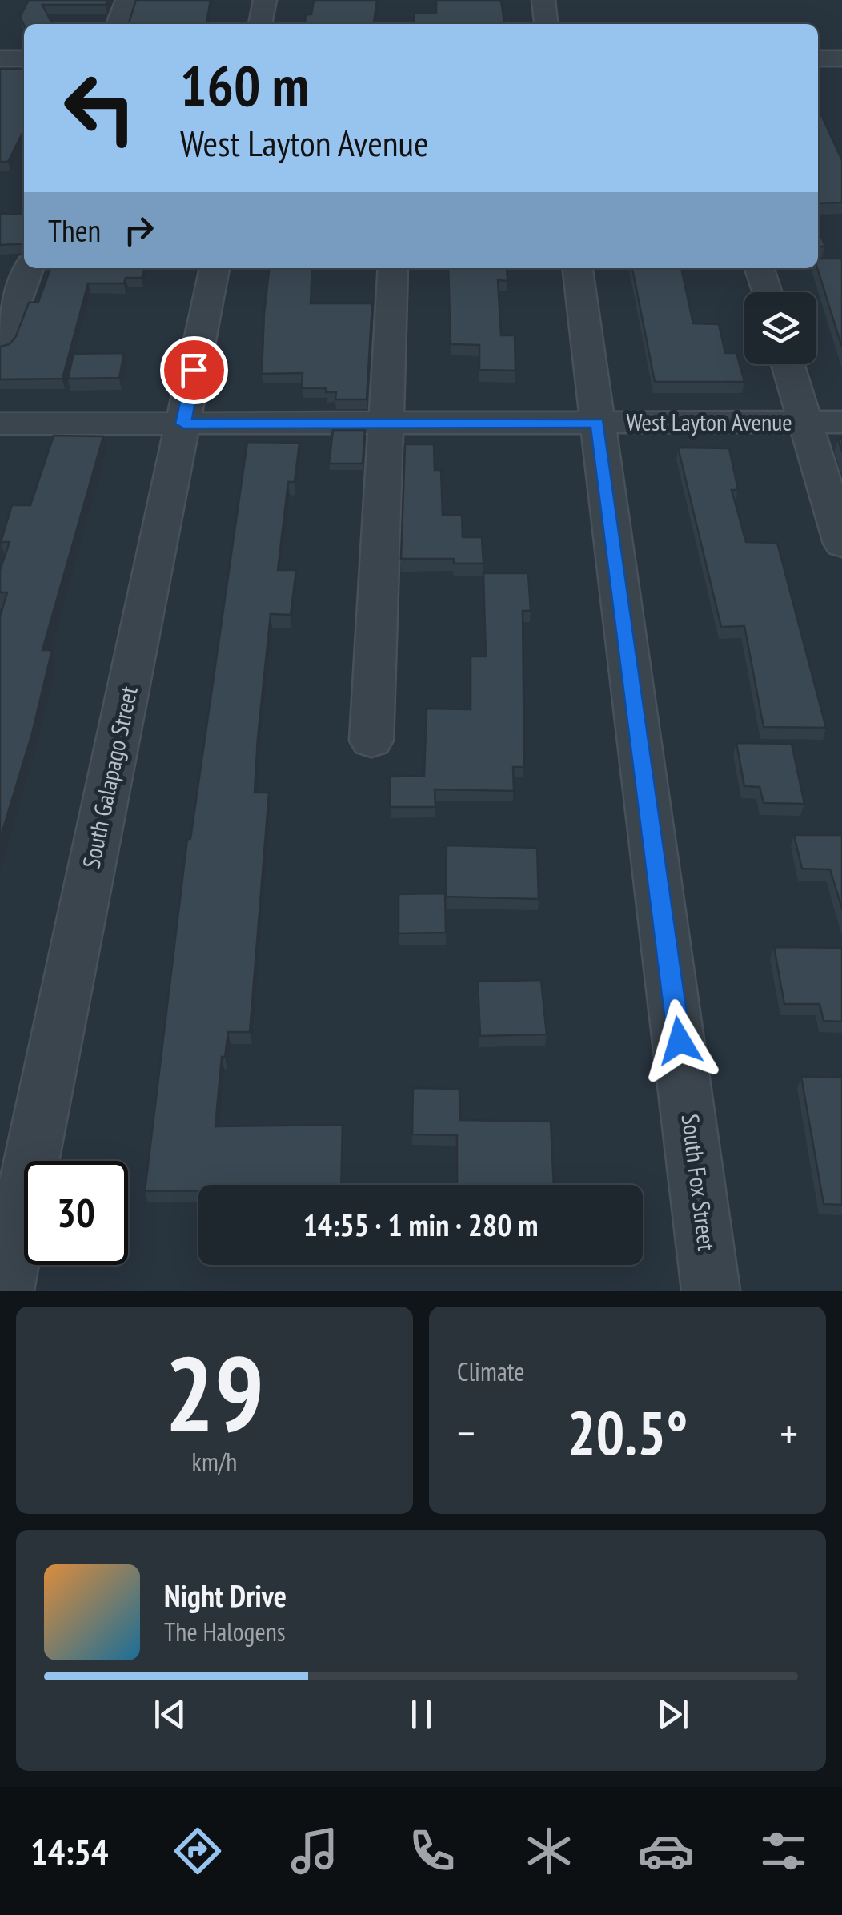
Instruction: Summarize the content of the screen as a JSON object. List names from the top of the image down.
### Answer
{
  "streets": {
    "street": ["West Layton Avenue", "South Galapago Street", "South Fox Street"]
  },
  "crossings": [
    ["West Layton Avenue", "South Galapago Street"],
    ["West Layton Avenue", "South Fox Street"]
  ],
  "page": {
    "turn": ["160 m", "West Layton Avenue"],
    "then": "Then",
    "limit": "30",
    "trip": "14:55 · 1 min · 280 m",
    "tile": [
      ["29", "km/h"],
      "Climate"
    ],
    "heat": ["−", "20.5°", "+"],
    "song": ["Night Drive", "The Halogens"],
    "tabs": "14:54"
  }
}
